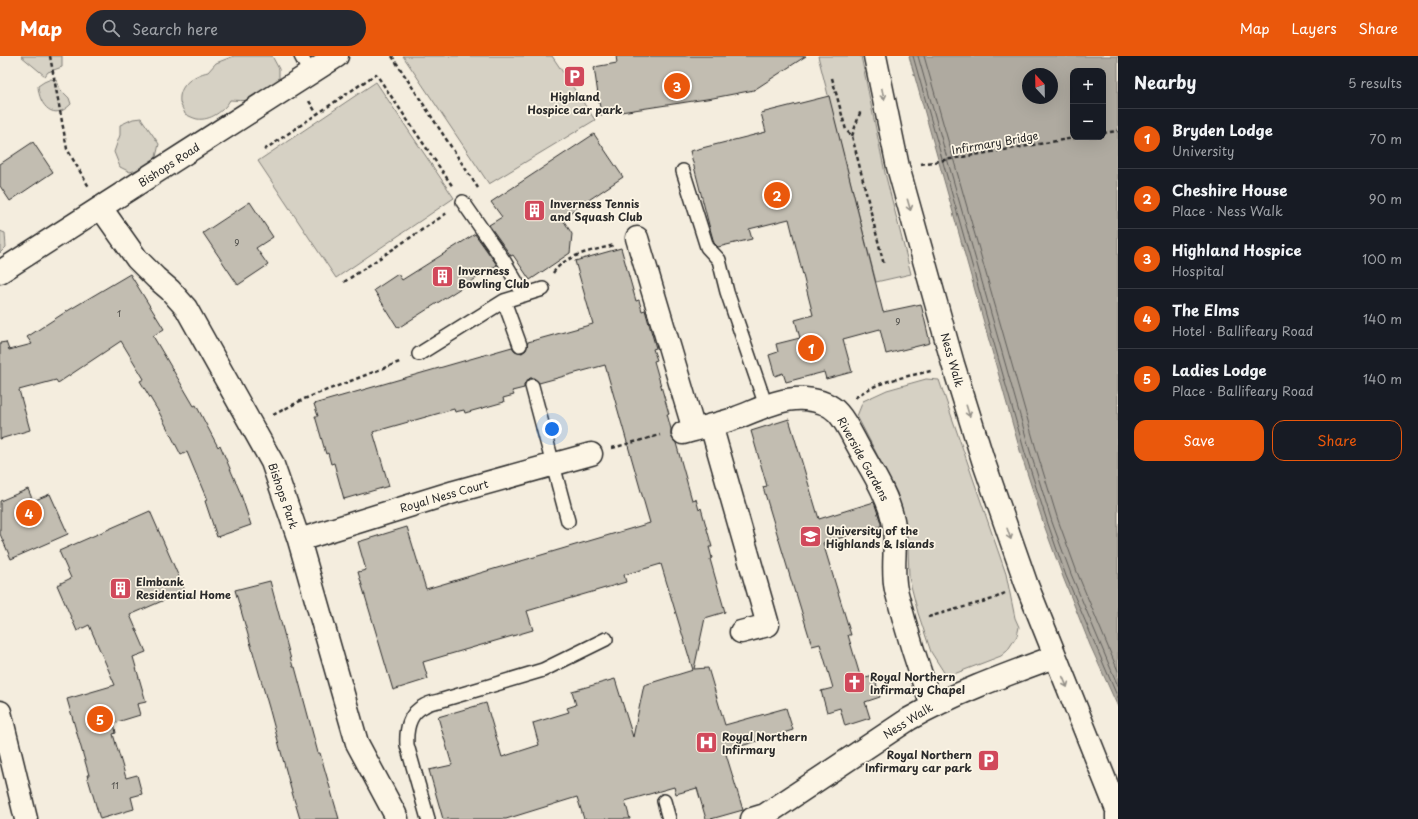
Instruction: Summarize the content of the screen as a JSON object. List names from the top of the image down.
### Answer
{
  "streets": {
    "street": [
      "Bishops Road",
      "Ness Walk",
      "Riverside Gardens",
      "Bishops Park",
      "Royal Ness Court"
    ],
    "path": ["Infirmary Bridge"]
  },
  "crossings": [
    ["Bishops Road", "Bishops Park"],
    ["Ness Walk", "Riverside Gardens"],
    ["Bishops Park", "Royal Ness Court"]
  ],
  "one_way": ["Ness Walk"],
  "places": {
    "parking": ["Highland Hospice car park", "Royal Northern Infirmary car park"],
    "building": ["Inverness Tennis and Squash Club", "Inverness Bowling Club", "Elmbank Residential Home"],
    "school or university": ["University of the Highlands & Islands"],
    "church": ["Royal Northern Infirmary Chapel"],
    "hospital": ["Royal Northern Infirmary"]
  },
  "house_numbers": [
    "9",
    "1",
    "9",
    "11"
  ],
  "north": "top",
  "page": {
    "header": "Map",
    "search": "Search here",
    "nav": ["Map", "Layers", "Share"],
    "heading": ["Nearby", "5 results"],
    "map_buttons": ["+", "−"],
    "pins": [
      "3",
      "2",
      "1",
      "4",
      "5"
    ],
    "list": [
      {
        "mark": "1",
        "name": "Bryden Lodge",
        "note": "University",
        "value": "70 m"
      },
      {
        "mark": "2",
        "name": "Cheshire House",
        "note": "Place · Ness Walk",
        "value": "90 m"
      },
      {
        "mark": "3",
        "name": "Highland Hospice",
        "note": "Hospital",
        "value": "100 m"
      },
      {
        "mark": "4",
        "name": "The Elms",
        "note": "Hotel · Ballifeary Road",
        "value": "140 m"
      },
      {
        "mark": "5",
        "name": "Ladies Lodge",
        "note": "Place · Ballifeary Road",
        "value": "140 m"
      }
    ],
    "buttons": ["Save", "Share"]
  }
}
